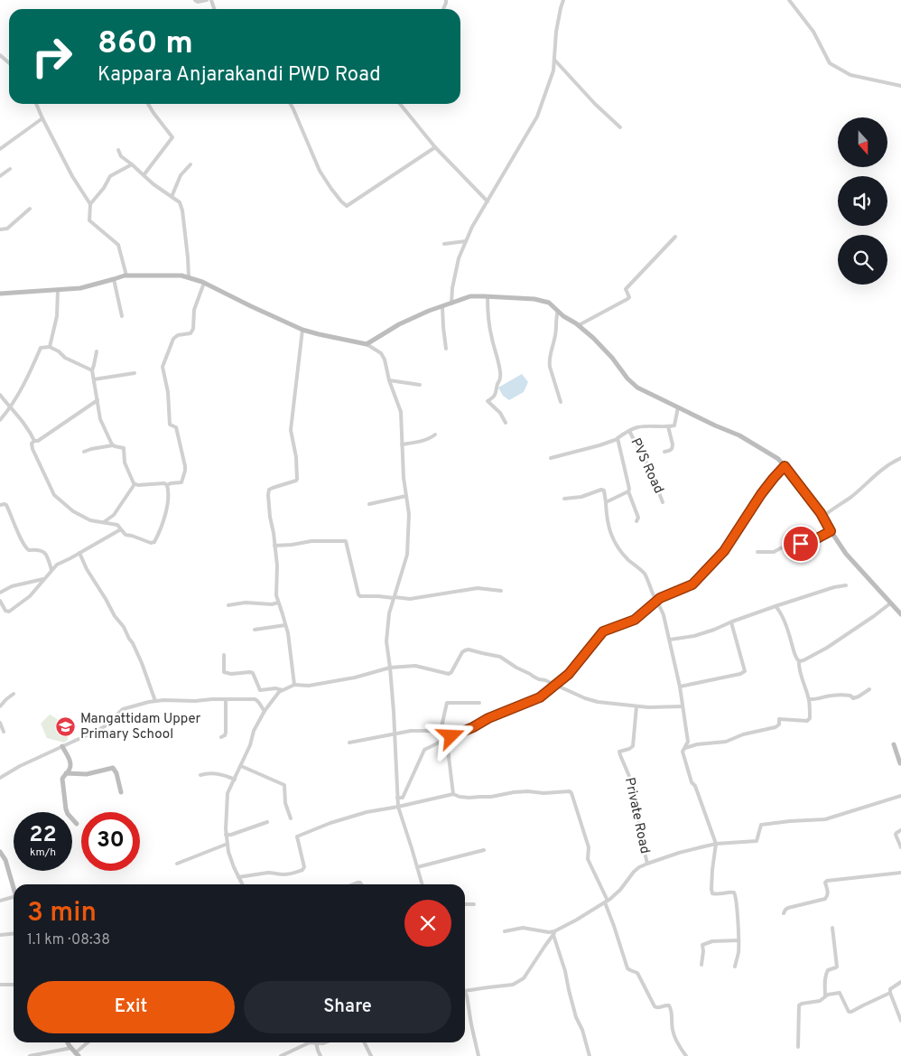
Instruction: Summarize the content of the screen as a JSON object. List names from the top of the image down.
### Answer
{
  "streets": {
    "street": ["PVS Road", "Private Road"]
  },
  "places": {
    "school or university": ["Mangattidam Upper Primary School"]
  },
  "north": "bottom",
  "page": {
    "turn": ["860 m", "Kappara Anjarakandi PWD Road"],
    "speed": "22 km/h",
    "limit": "30",
    "heading": ["3 min", "1.1 km · 08:38"],
    "buttons": ["Exit", "Share"]
  }
}
